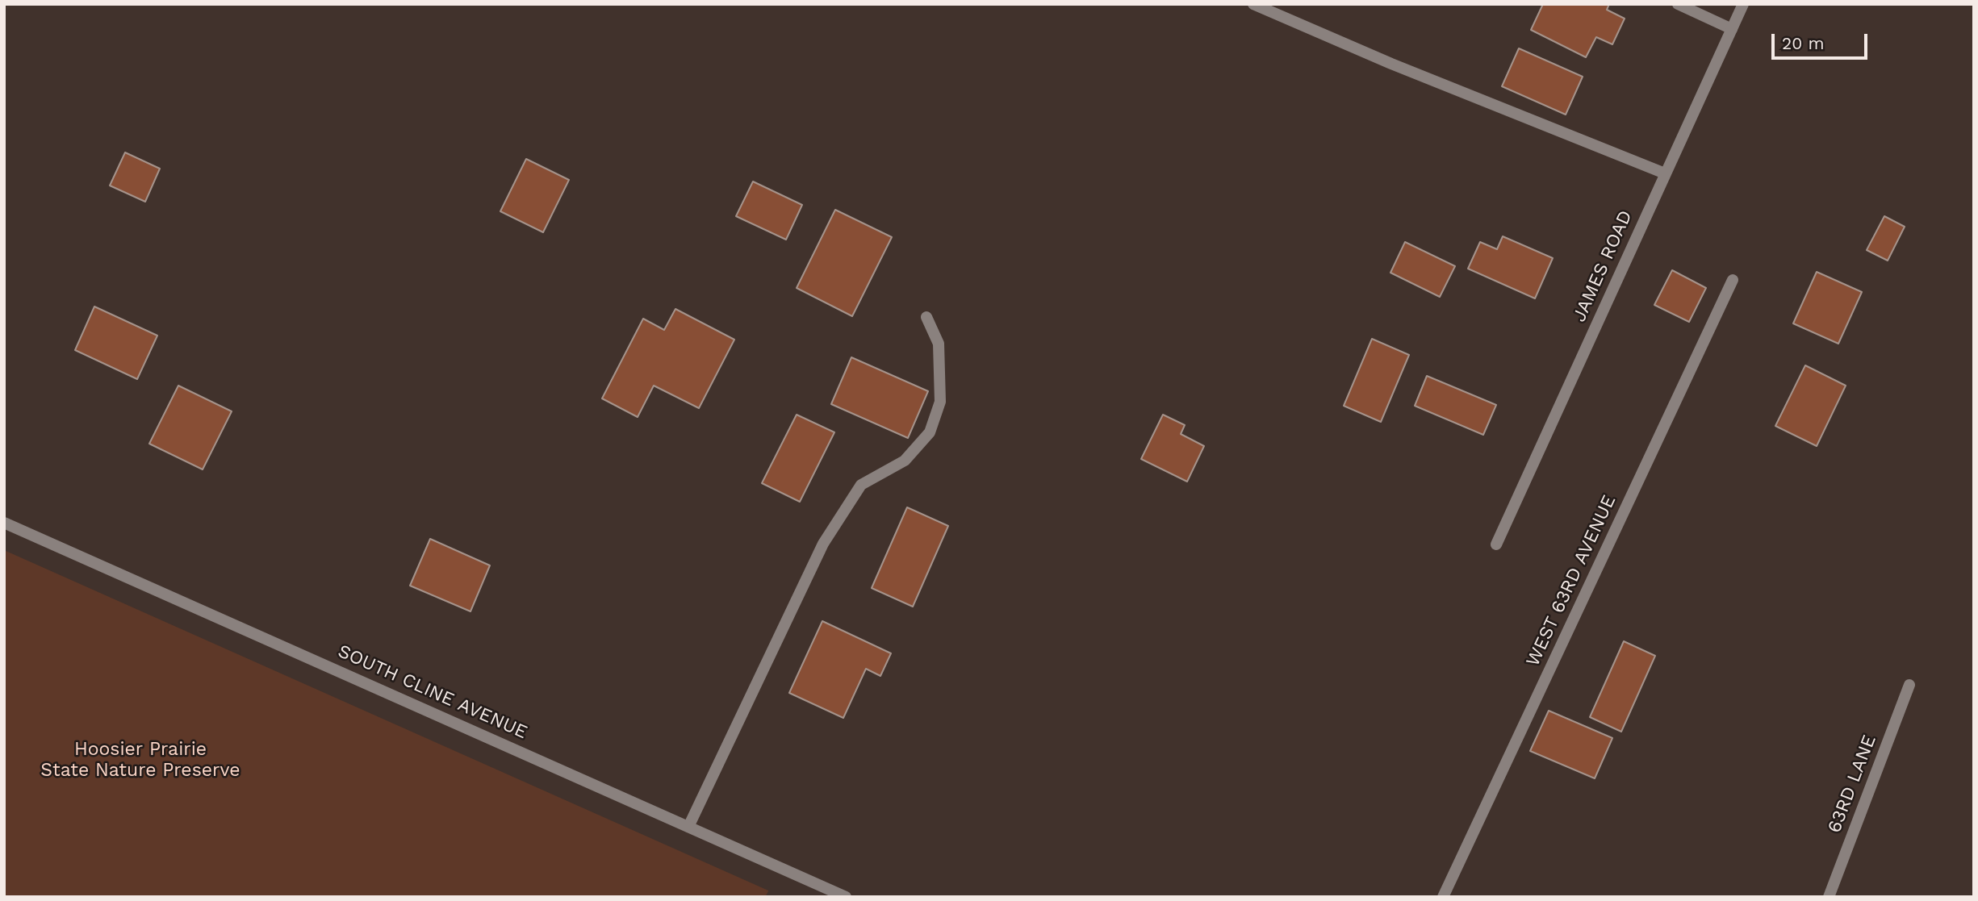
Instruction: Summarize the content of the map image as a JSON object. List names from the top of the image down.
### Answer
{
  "streets": {
    "street": [
      "JAMES ROAD",
      "WEST 63RD AVENUE",
      "SOUTH CLINE AVENUE",
      "63RD LANE"
    ]
  },
  "parks": ["Hoosier Prairie State Nature Preserve"],
  "scale_bar": "20 m"
}
